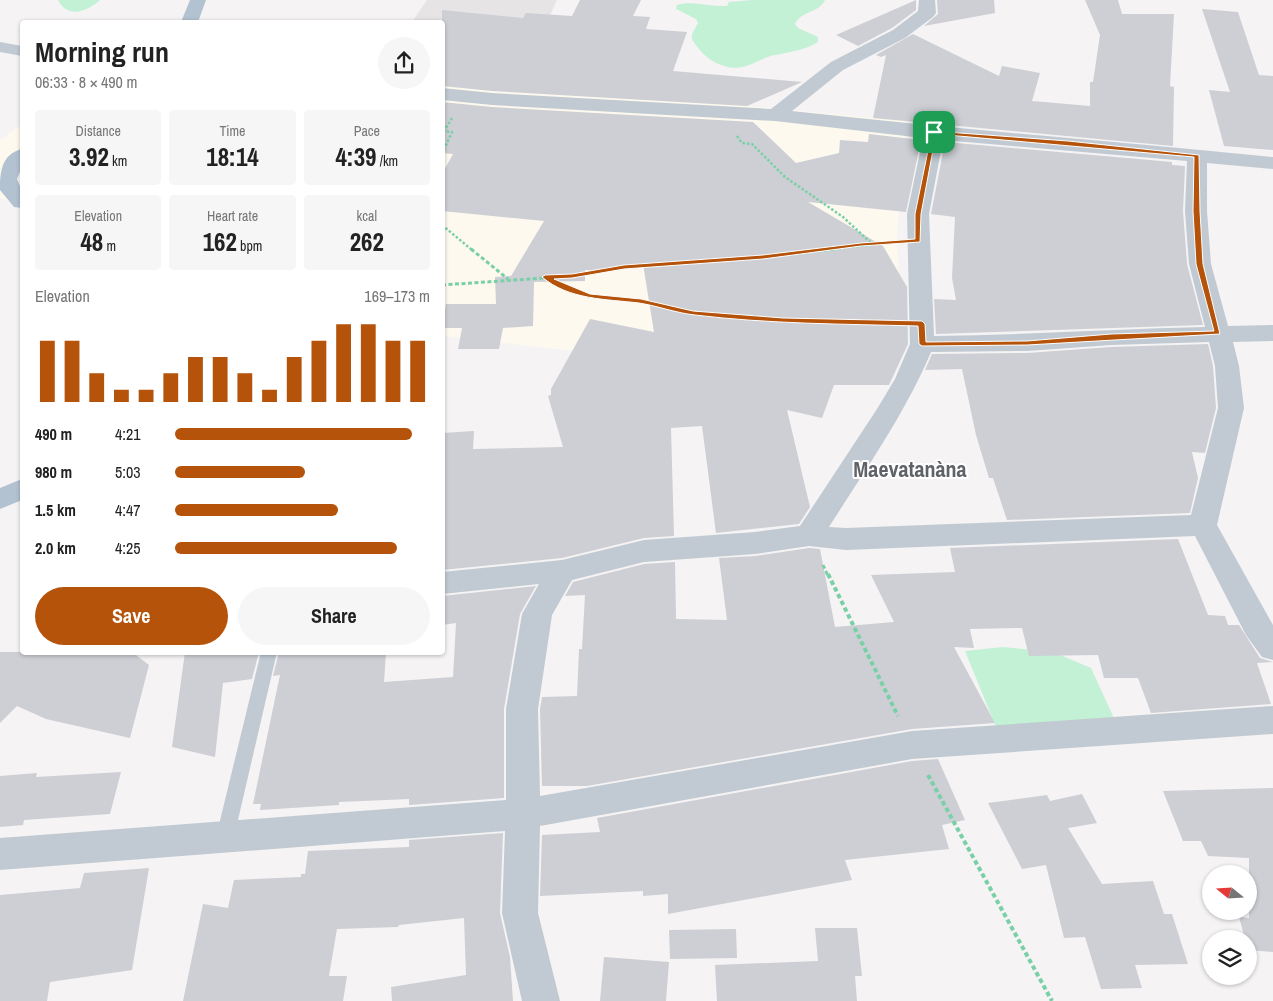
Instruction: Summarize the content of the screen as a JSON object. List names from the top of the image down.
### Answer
{
  "districts": ["Maevatanàna"],
  "north": "left",
  "page": {
    "heading": ["Morning run", "06:33 · 8 × 490 m"],
    "stats": [
      ["Distance", "3.92 km"],
      ["Time", "18:14"],
      ["Pace", "4:39 /km"],
      ["Elevation", "48 m"],
      ["Heart rate", "162 bpm"],
      ["kcal", "262"]
    ],
    "chart": ["Elevation", "169–173 m"],
    "list": [
      {
        "name": "490 m",
        "note": "4:21"
      },
      {
        "name": "980 m",
        "note": "5:03"
      },
      {
        "name": "1.5 km",
        "note": "4:47"
      },
      {
        "name": "2.0 km",
        "note": "4:25"
      }
    ],
    "buttons": ["Save", "Share"]
  }
}
